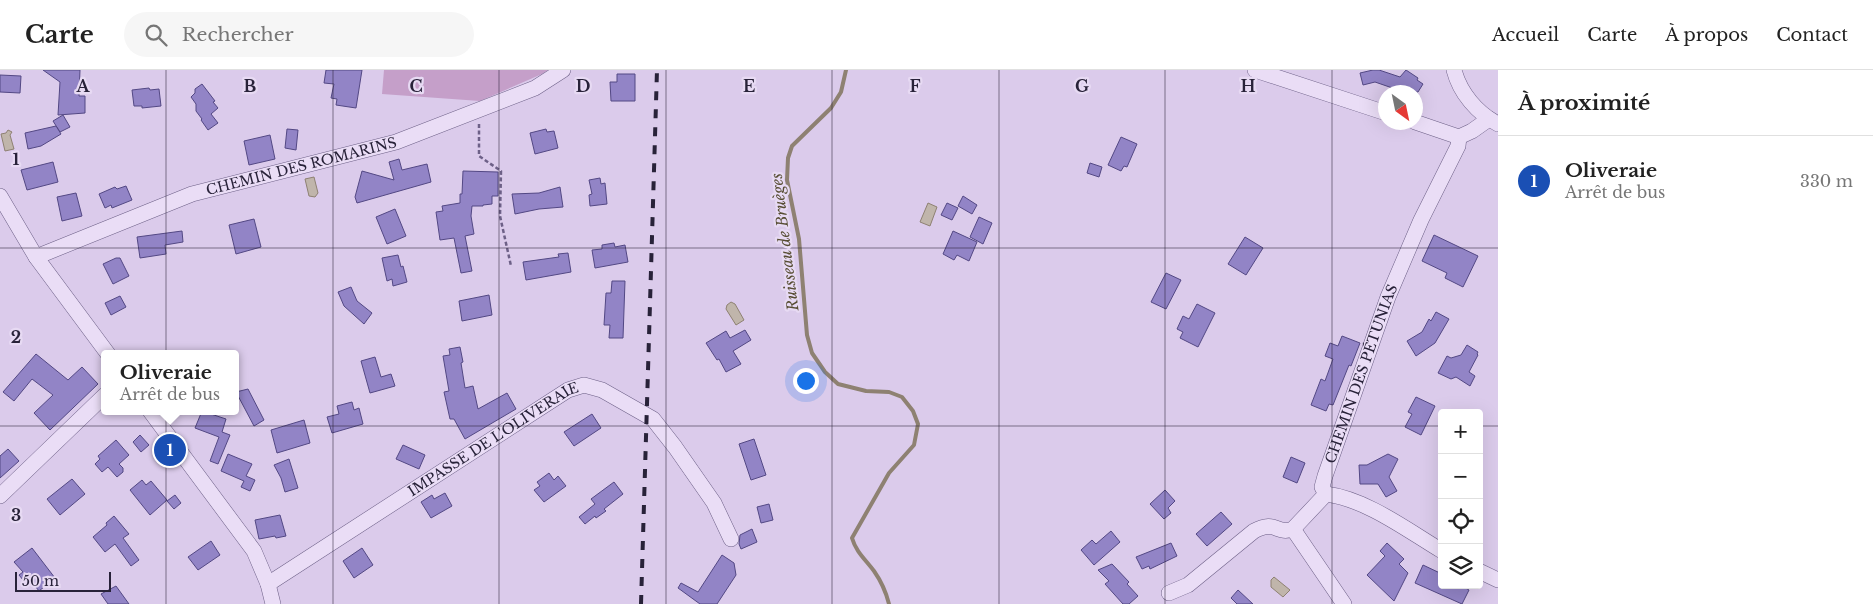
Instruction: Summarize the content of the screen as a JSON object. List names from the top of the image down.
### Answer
{
  "streets": {
    "street": ["CHEMIN DES ROMARINS", "CHEMIN DES PÉTUNIAS", "IMPASSE DE L'OLIVERAIE"]
  },
  "water": ["Ruisseau de Bruèges"],
  "scale_bar": "50 m",
  "north": "bottom right",
  "page": {
    "header": "Carte",
    "search": "Rechercher",
    "nav": [
      "Accueil",
      "Carte",
      "À propos",
      "Contact"
    ],
    "heading": "À proximité",
    "list": [
      {
        "mark": "1",
        "name": "Oliveraie",
        "note": "Arrêt de bus",
        "value": "330 m"
      }
    ],
    "popup": ["Oliveraie", "Arrêt de bus"],
    "map_buttons": ["+", "−"],
    "pins": "1",
    "scale": "50 m"
  },
  "grid": {
    "columns": [
      "A",
      "B",
      "C",
      "D",
      "E",
      "F",
      "G",
      "H"
    ],
    "rows": ["1", "2", "3"]
  }
}
